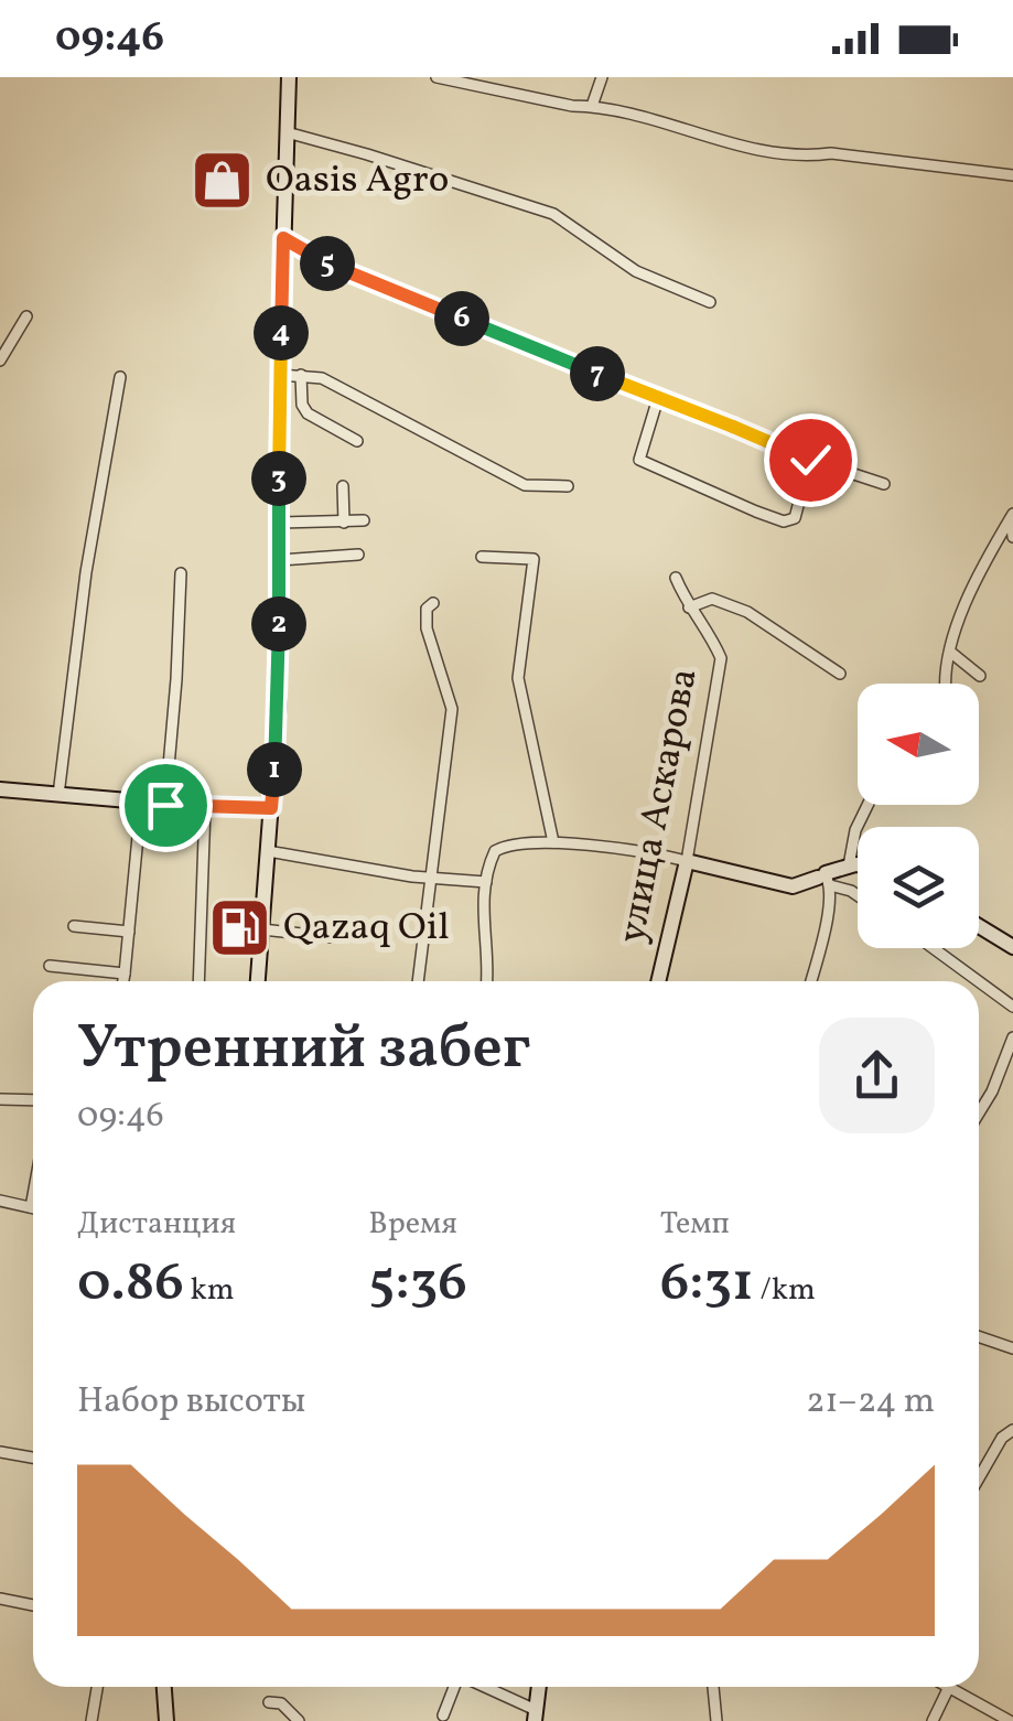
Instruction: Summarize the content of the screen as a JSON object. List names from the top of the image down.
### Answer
{
  "streets": {
    "main road": ["улица Аскарова"]
  },
  "places": {
    "shop": ["Oasis Agro"],
    "fuel station": ["Qazaq Oil"]
  },
  "north": "left",
  "page": {
    "status": "09:46",
    "pins": [
      "5",
      "6",
      "4",
      "7",
      "3",
      "2",
      "1"
    ],
    "heading": ["Утренний забег", "09:46"],
    "stats": [
      ["Дистанция", "0.86 km"],
      ["Время", "5:36"],
      ["Темп", "6:31 /km"]
    ],
    "chart": ["Набор высоты", "21–24 m"]
  }
}
